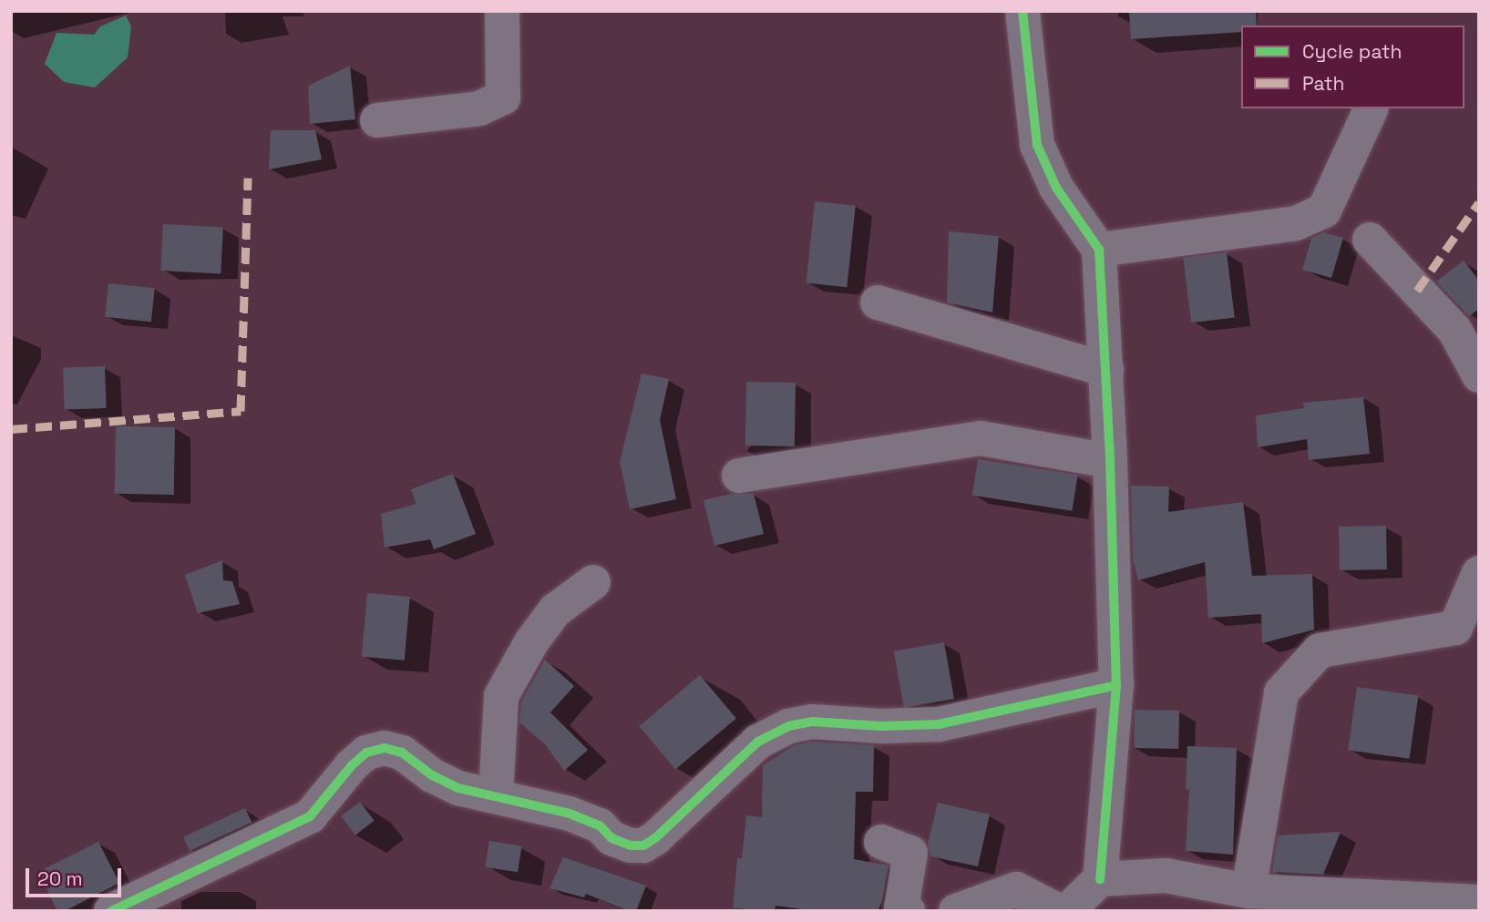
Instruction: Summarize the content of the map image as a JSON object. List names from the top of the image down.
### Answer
{
  "legend": ["Cycle path", "Path"],
  "scale_bar": "20 m"
}
